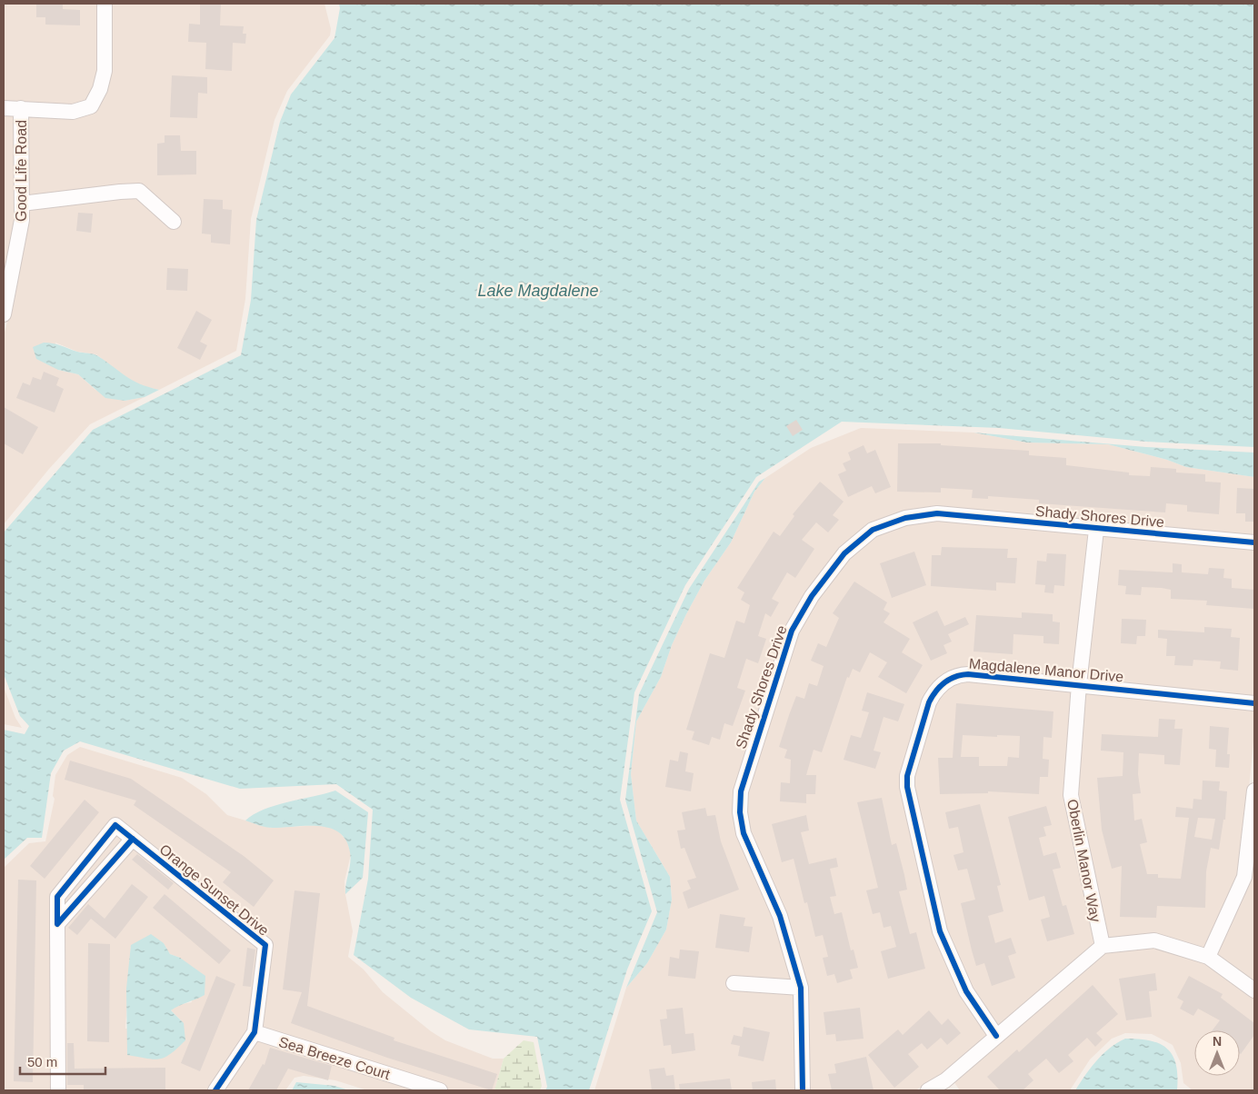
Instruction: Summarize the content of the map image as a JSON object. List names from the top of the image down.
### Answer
{
  "streets": {
    "street": [
      "Good Life Road",
      "Shady Shores Drive",
      "Magdalene Manor Drive",
      "Oberlin Manor Way",
      "Orange Sunset Drive",
      "Sea Breeze Court"
    ]
  },
  "crossings": [
    ["Shady Shores Drive", "Oberlin Manor Way"],
    ["Magdalene Manor Drive", "Oberlin Manor Way"],
    ["Orange Sunset Drive", "Sea Breeze Court"]
  ],
  "water": ["Lake Magdalene"],
  "scale_bar": "50 m",
  "north": "top"
}
